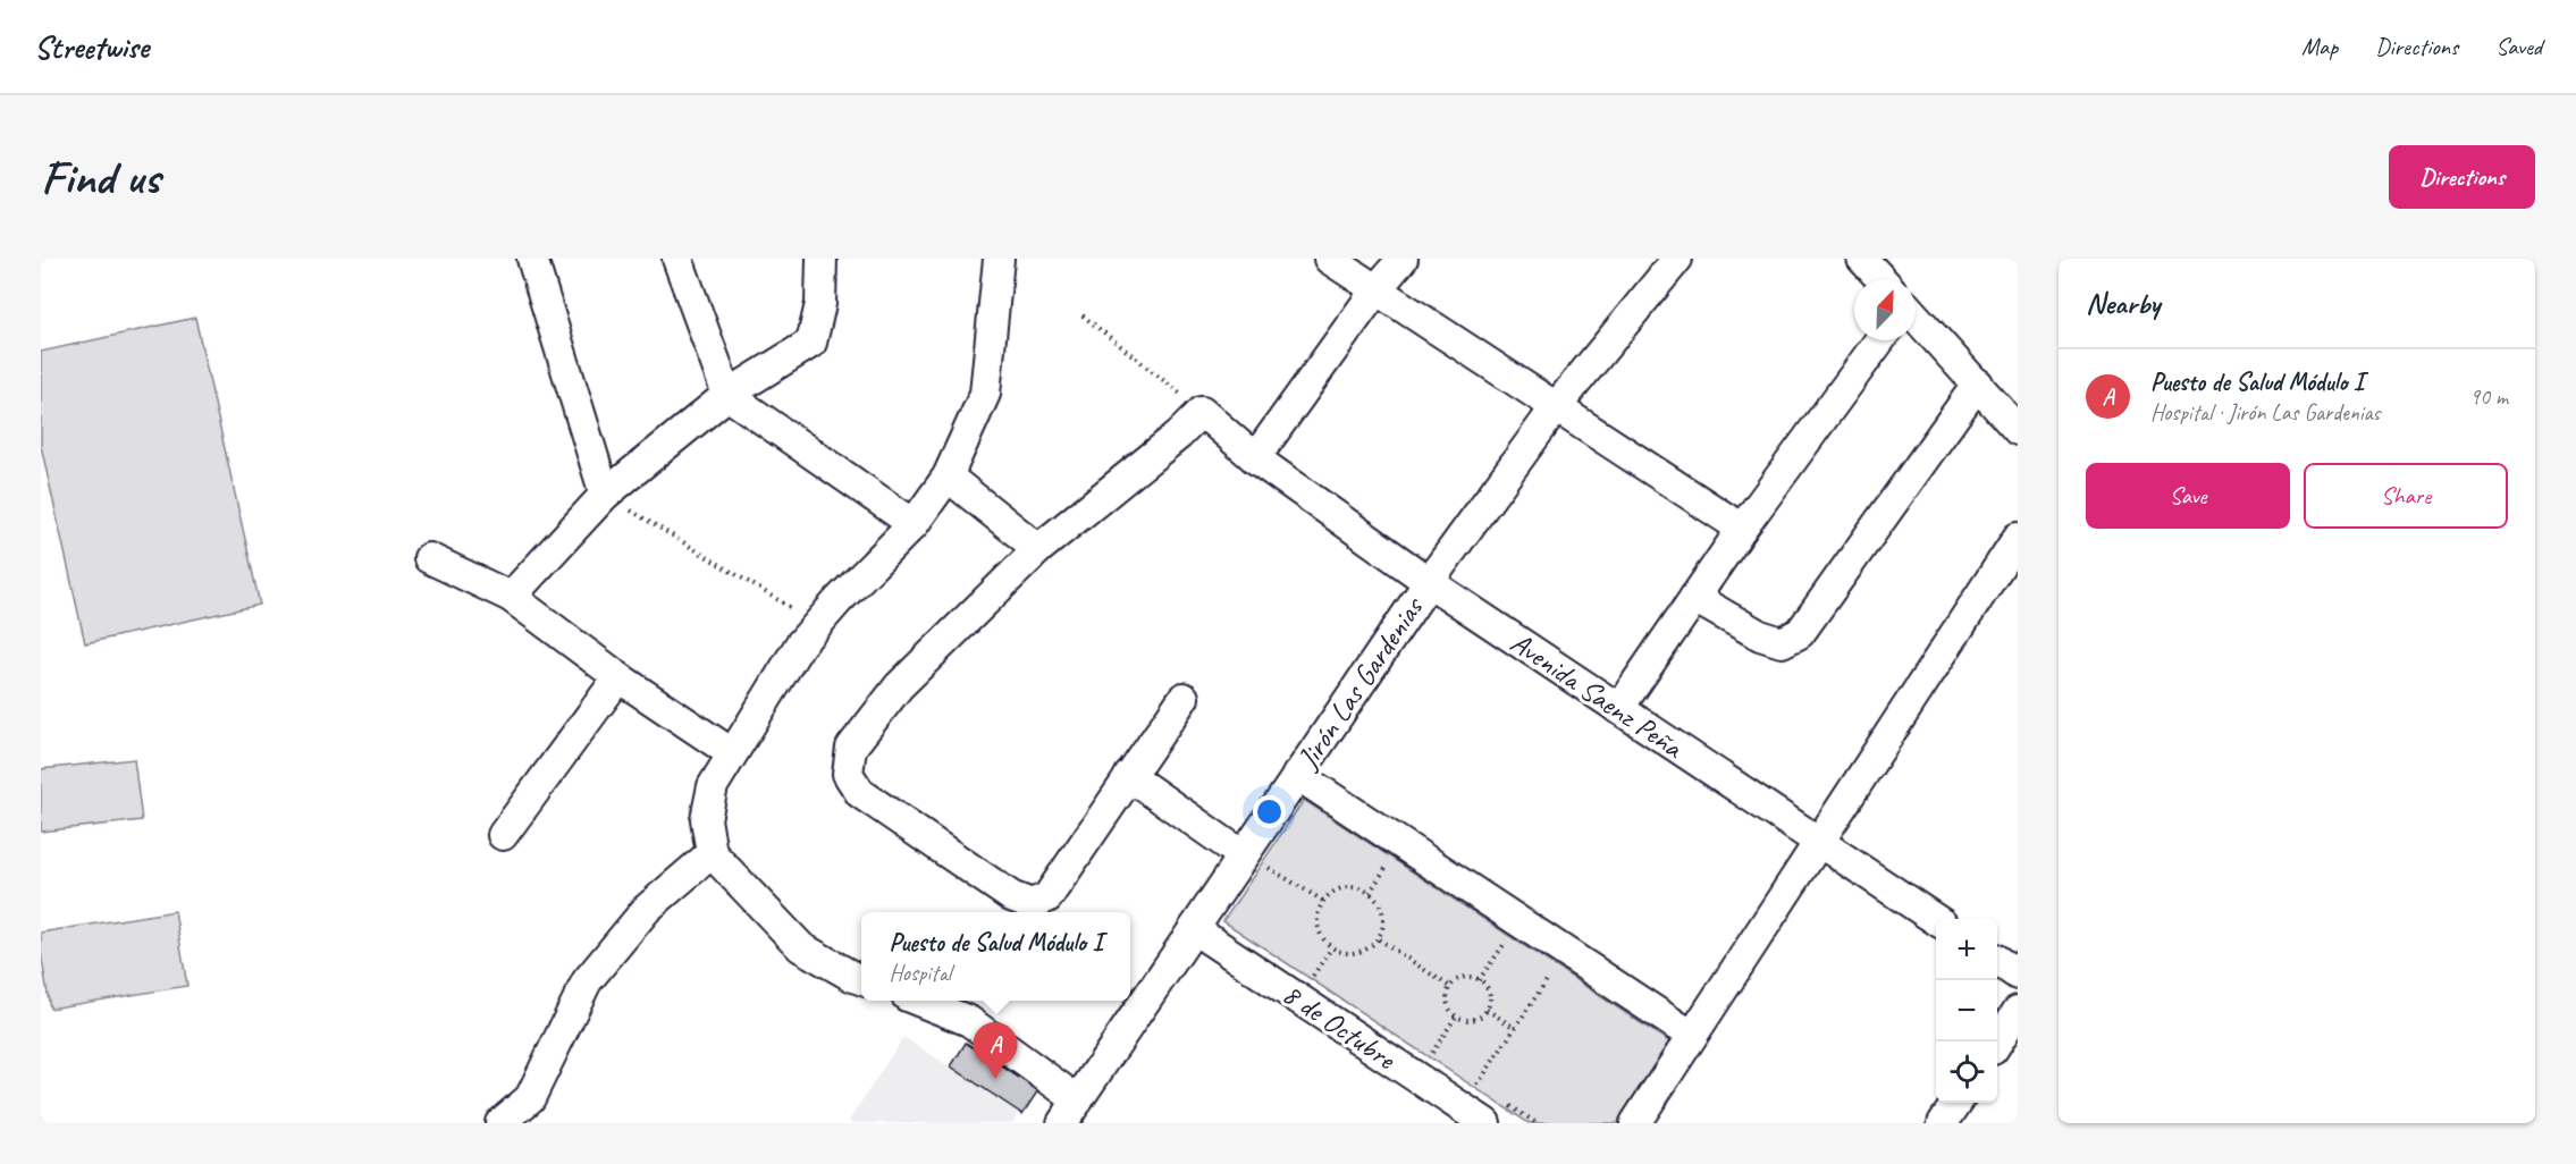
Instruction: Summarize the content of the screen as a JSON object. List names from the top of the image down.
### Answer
{
  "streets": {
    "street": ["Jirón Las Gardenias", "Avenida Saenz Peña", "8 de Octubre"]
  },
  "crossings": [
    ["Jirón Las Gardenias", "Avenida Saenz Peña"],
    ["Jirón Las Gardenias", "8 de Octubre"]
  ],
  "north": "top right",
  "page": {
    "header": "Streetwise",
    "nav": ["Map", "Directions", "Saved"],
    "buttons": [
      "Directions",
      ["Save", "Share"]
    ],
    "title": "Find us",
    "heading": "Nearby",
    "list": [
      {
        "mark": "A",
        "name": "Puesto de Salud Módulo I",
        "note": "Hospital · Jirón Las Gardenias",
        "value": "90 m"
      }
    ],
    "popup": ["Puesto de Salud Módulo I", "Hospital"],
    "map_buttons": ["+", "−"],
    "pins": "A"
  }
}
